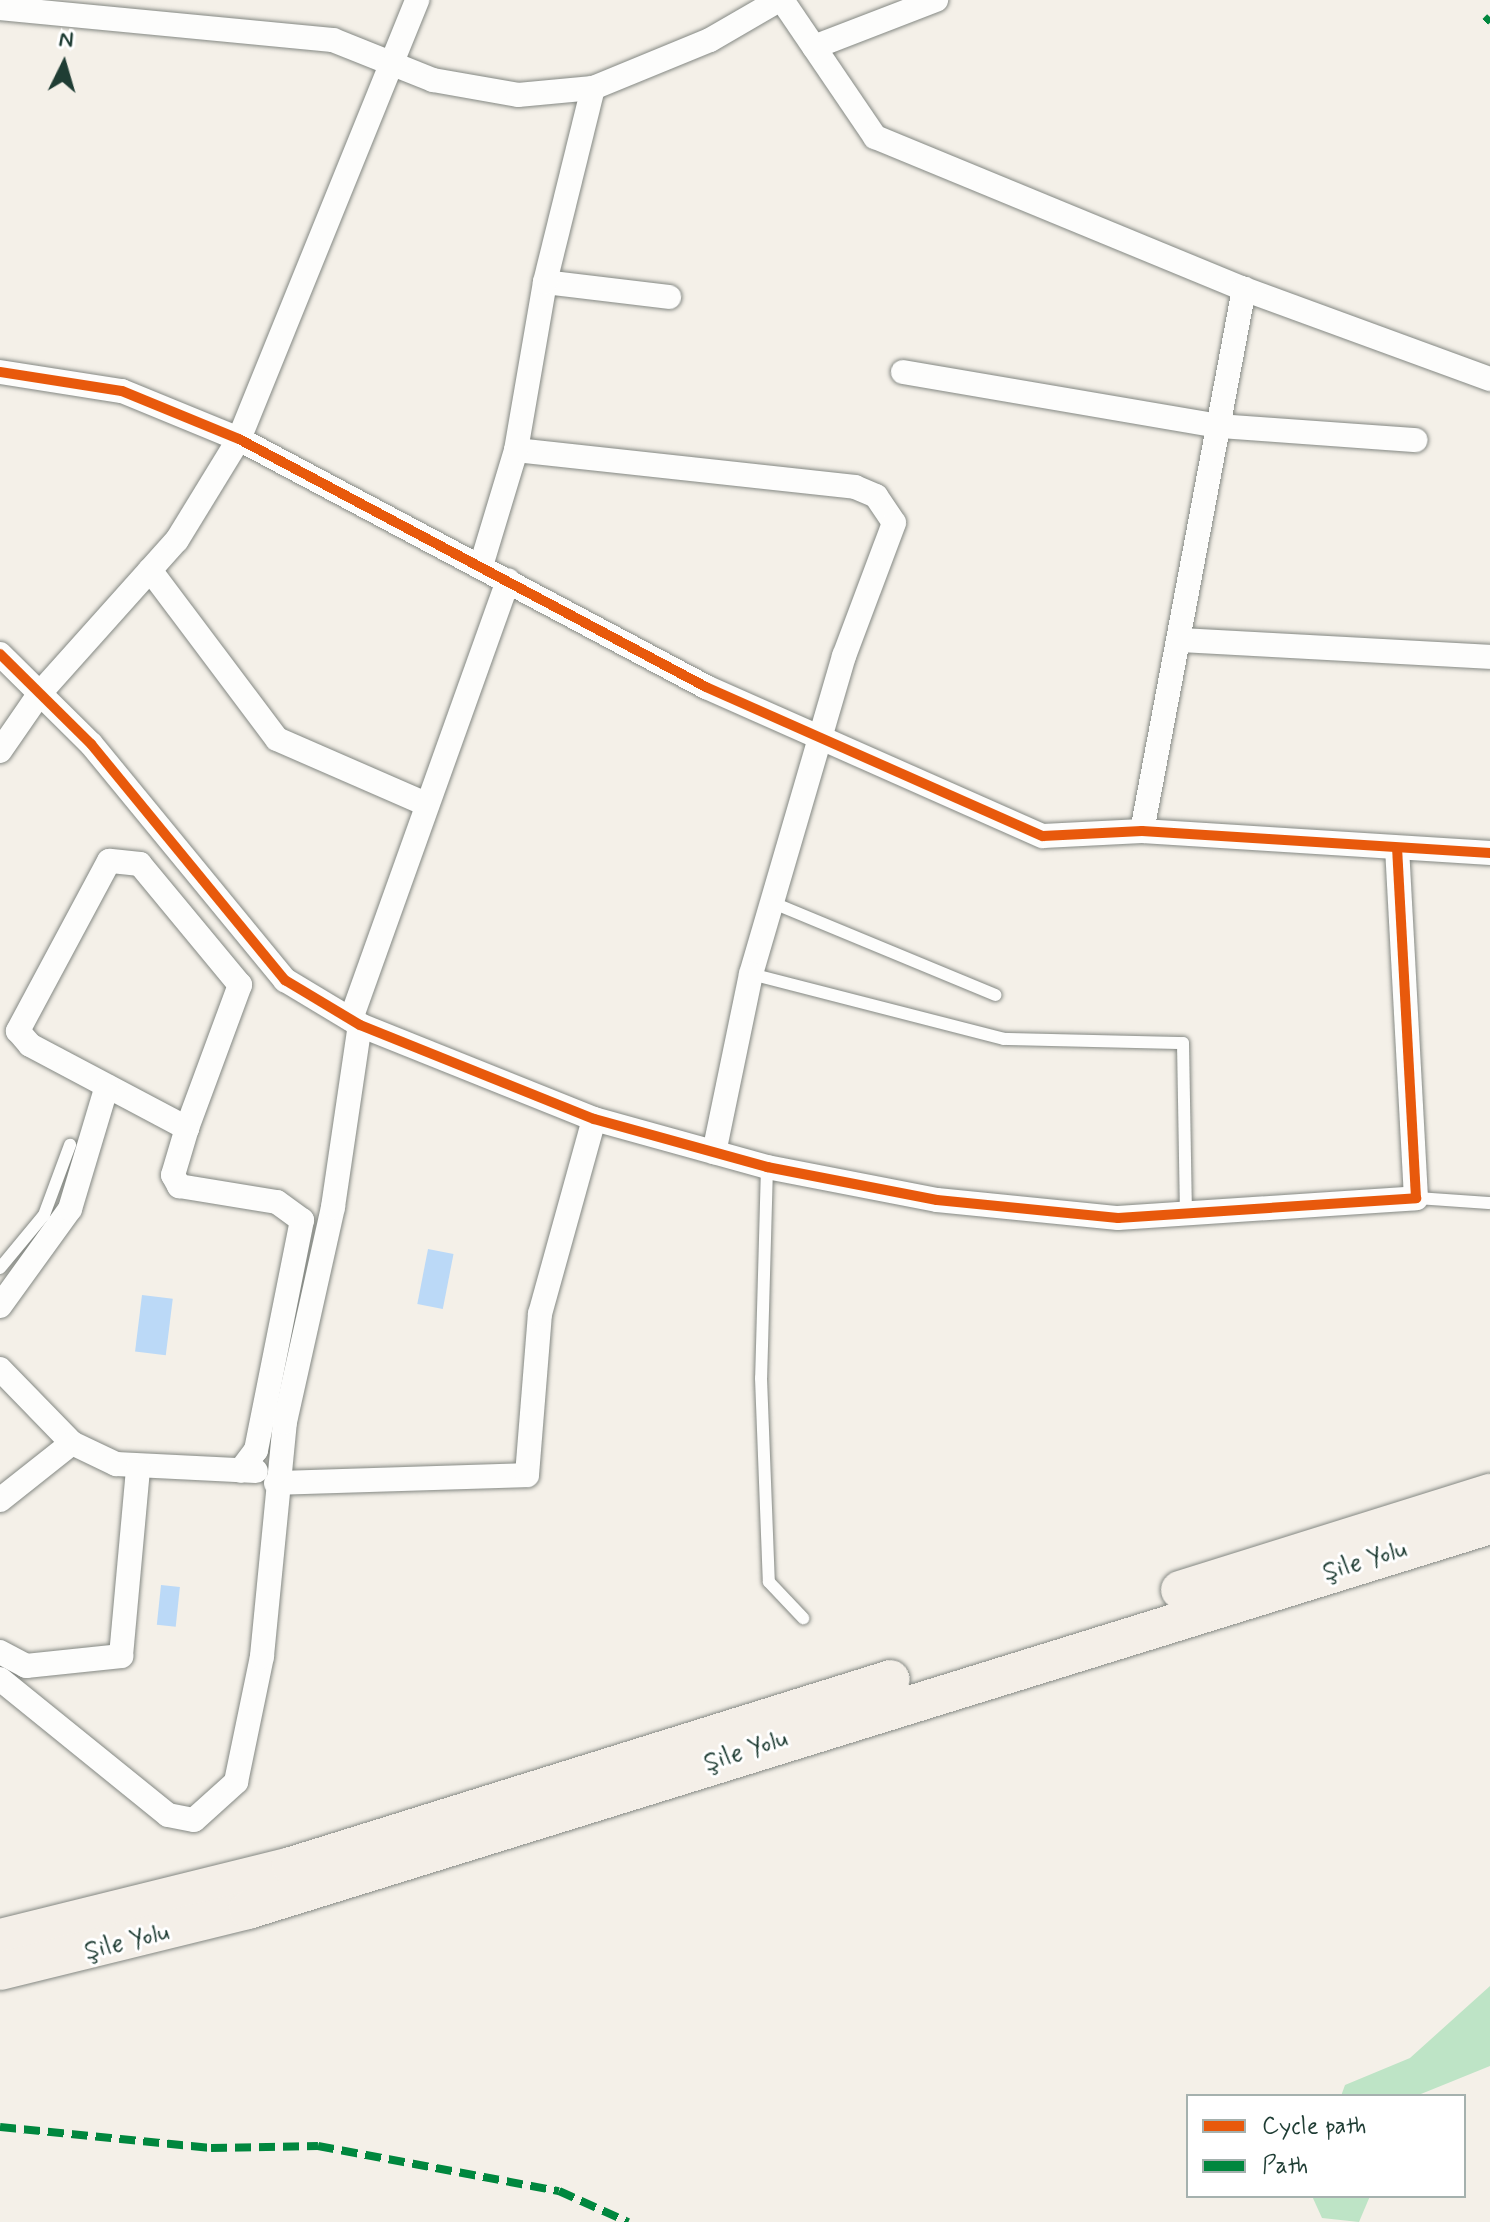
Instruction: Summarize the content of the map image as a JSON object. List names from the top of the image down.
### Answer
{
  "streets": {
    "highway": ["Şile Yolu"]
  },
  "legend": ["Cycle path", "Path"],
  "north": "top"
}
